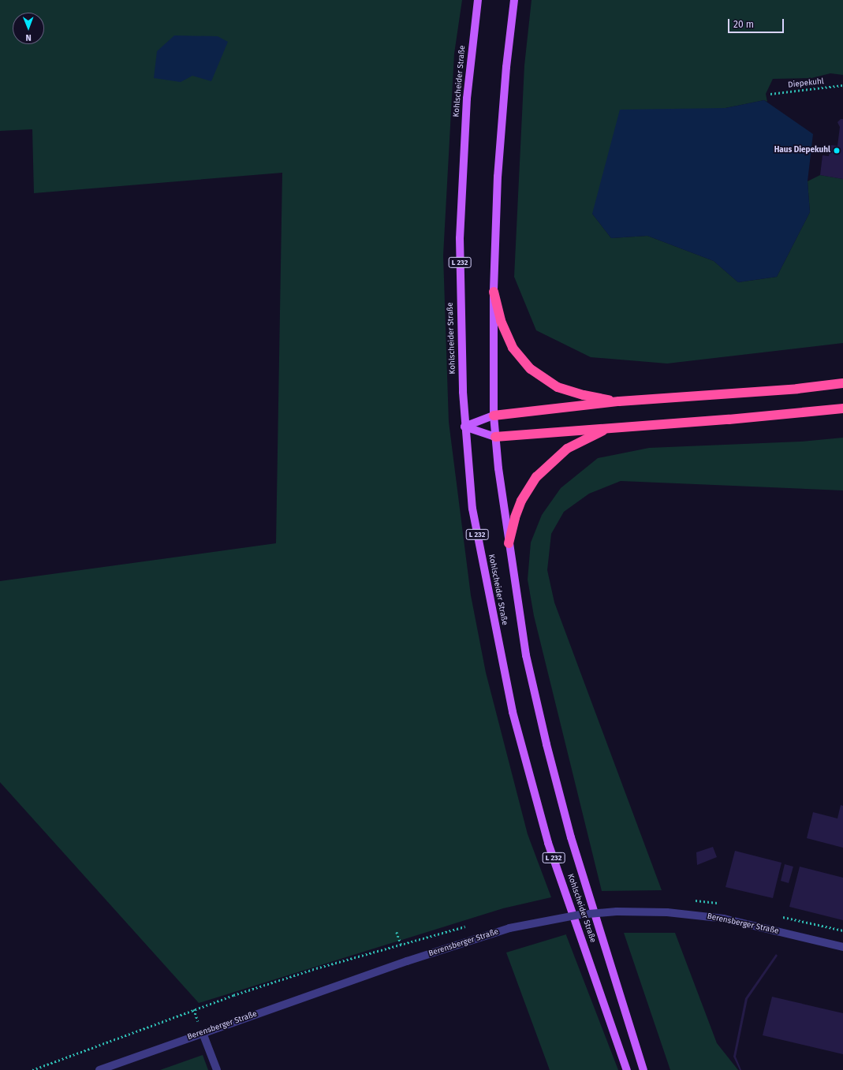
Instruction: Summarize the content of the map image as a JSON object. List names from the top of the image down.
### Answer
{
  "streets": {
    "main road": ["Kohlscheider Straße", "L 232"],
    "street": ["Berensberger Straße"],
    "path": ["Diepekuhl"]
  },
  "places": ["Haus Diepekuhl"],
  "scale_bar": "20 m",
  "north": "bottom"
}
